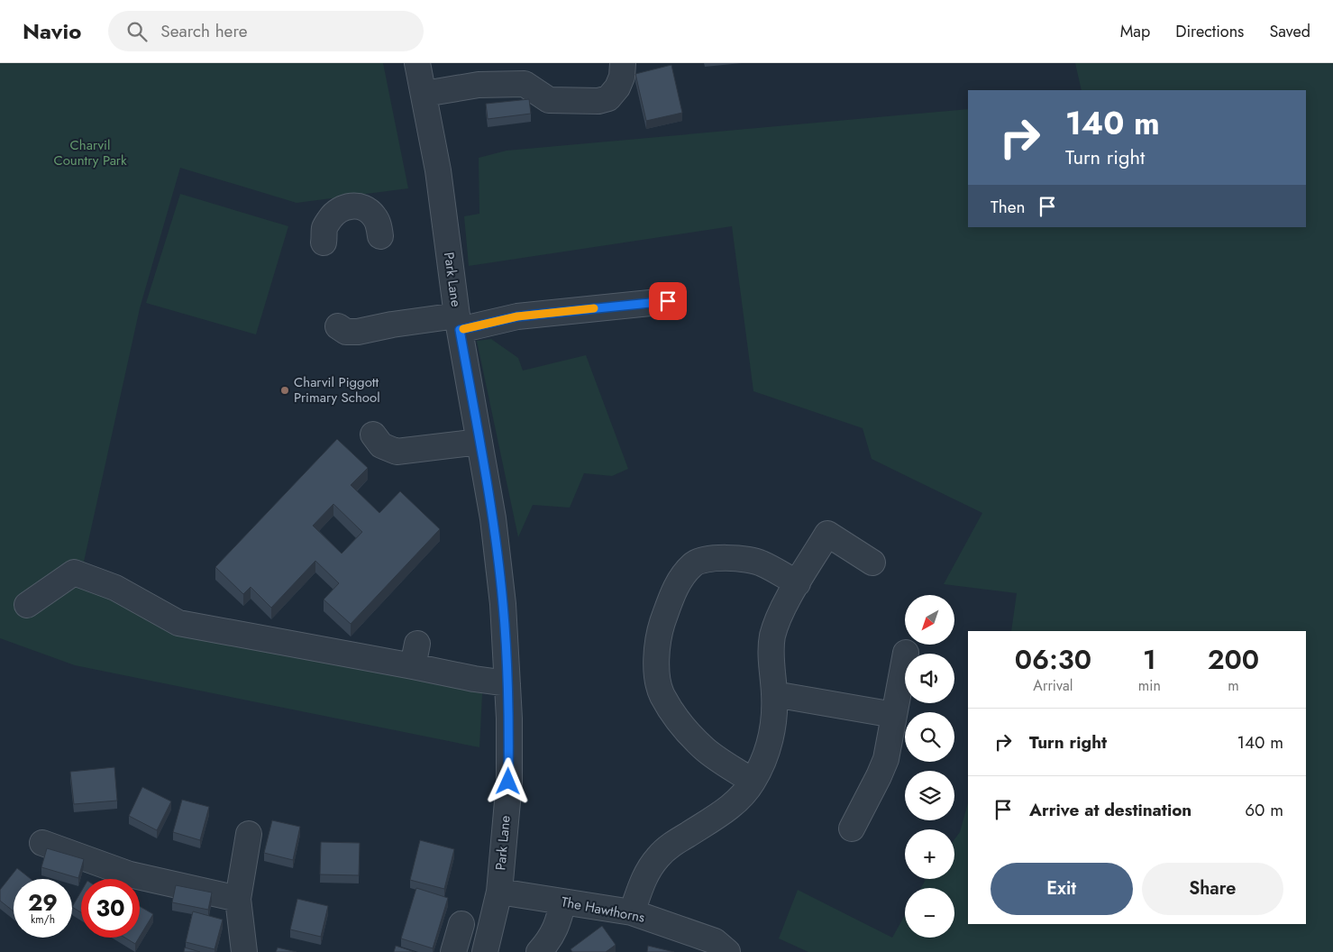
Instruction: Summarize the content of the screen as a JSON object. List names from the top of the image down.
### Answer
{
  "streets": {
    "street": ["Park Lane", "The Hawthorns"]
  },
  "crossings": [
    ["Park Lane", "The Hawthorns"]
  ],
  "parks": ["Charvil Country Park"],
  "places": ["Charvil Piggott Primary School"],
  "north": "bottom left",
  "page": {
    "header": "Navio",
    "search": "Search here",
    "nav": ["Map", "Directions", "Saved"],
    "turn": ["140 m", "Turn right"],
    "then": "Then",
    "map_buttons": ["+", "−"],
    "eta": [
      "06:30",
      "Arrival",
      "1",
      "min",
      "200",
      "m"
    ],
    "list": [
      {
        "name": "Turn right",
        "value": "140 m"
      },
      {
        "name": "Arrive at destination",
        "value": "60 m"
      }
    ],
    "buttons": ["Exit", "Share"],
    "speed": "29 km/h",
    "limit": "30"
  }
}
